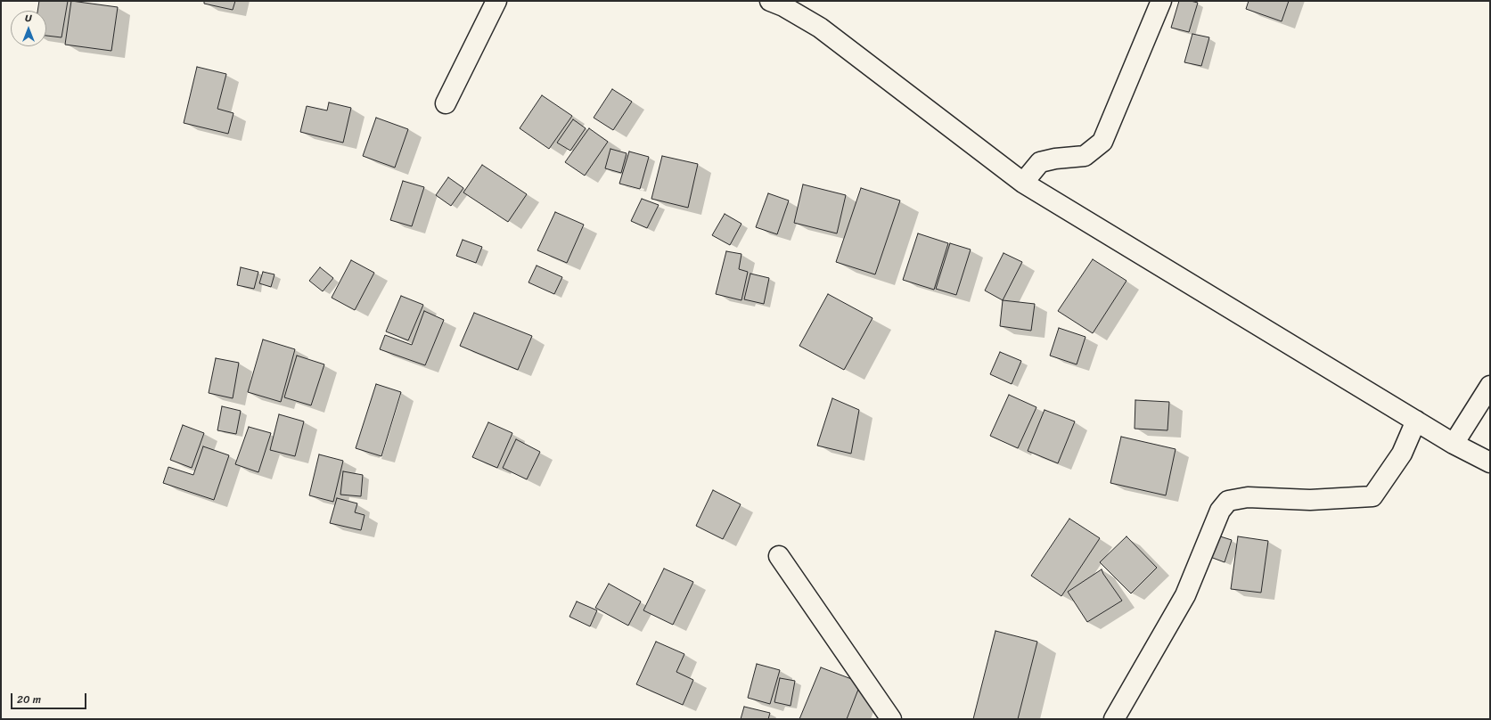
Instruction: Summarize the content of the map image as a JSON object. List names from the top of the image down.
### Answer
{
  "scale_bar": "20 m",
  "north": "top"
}
